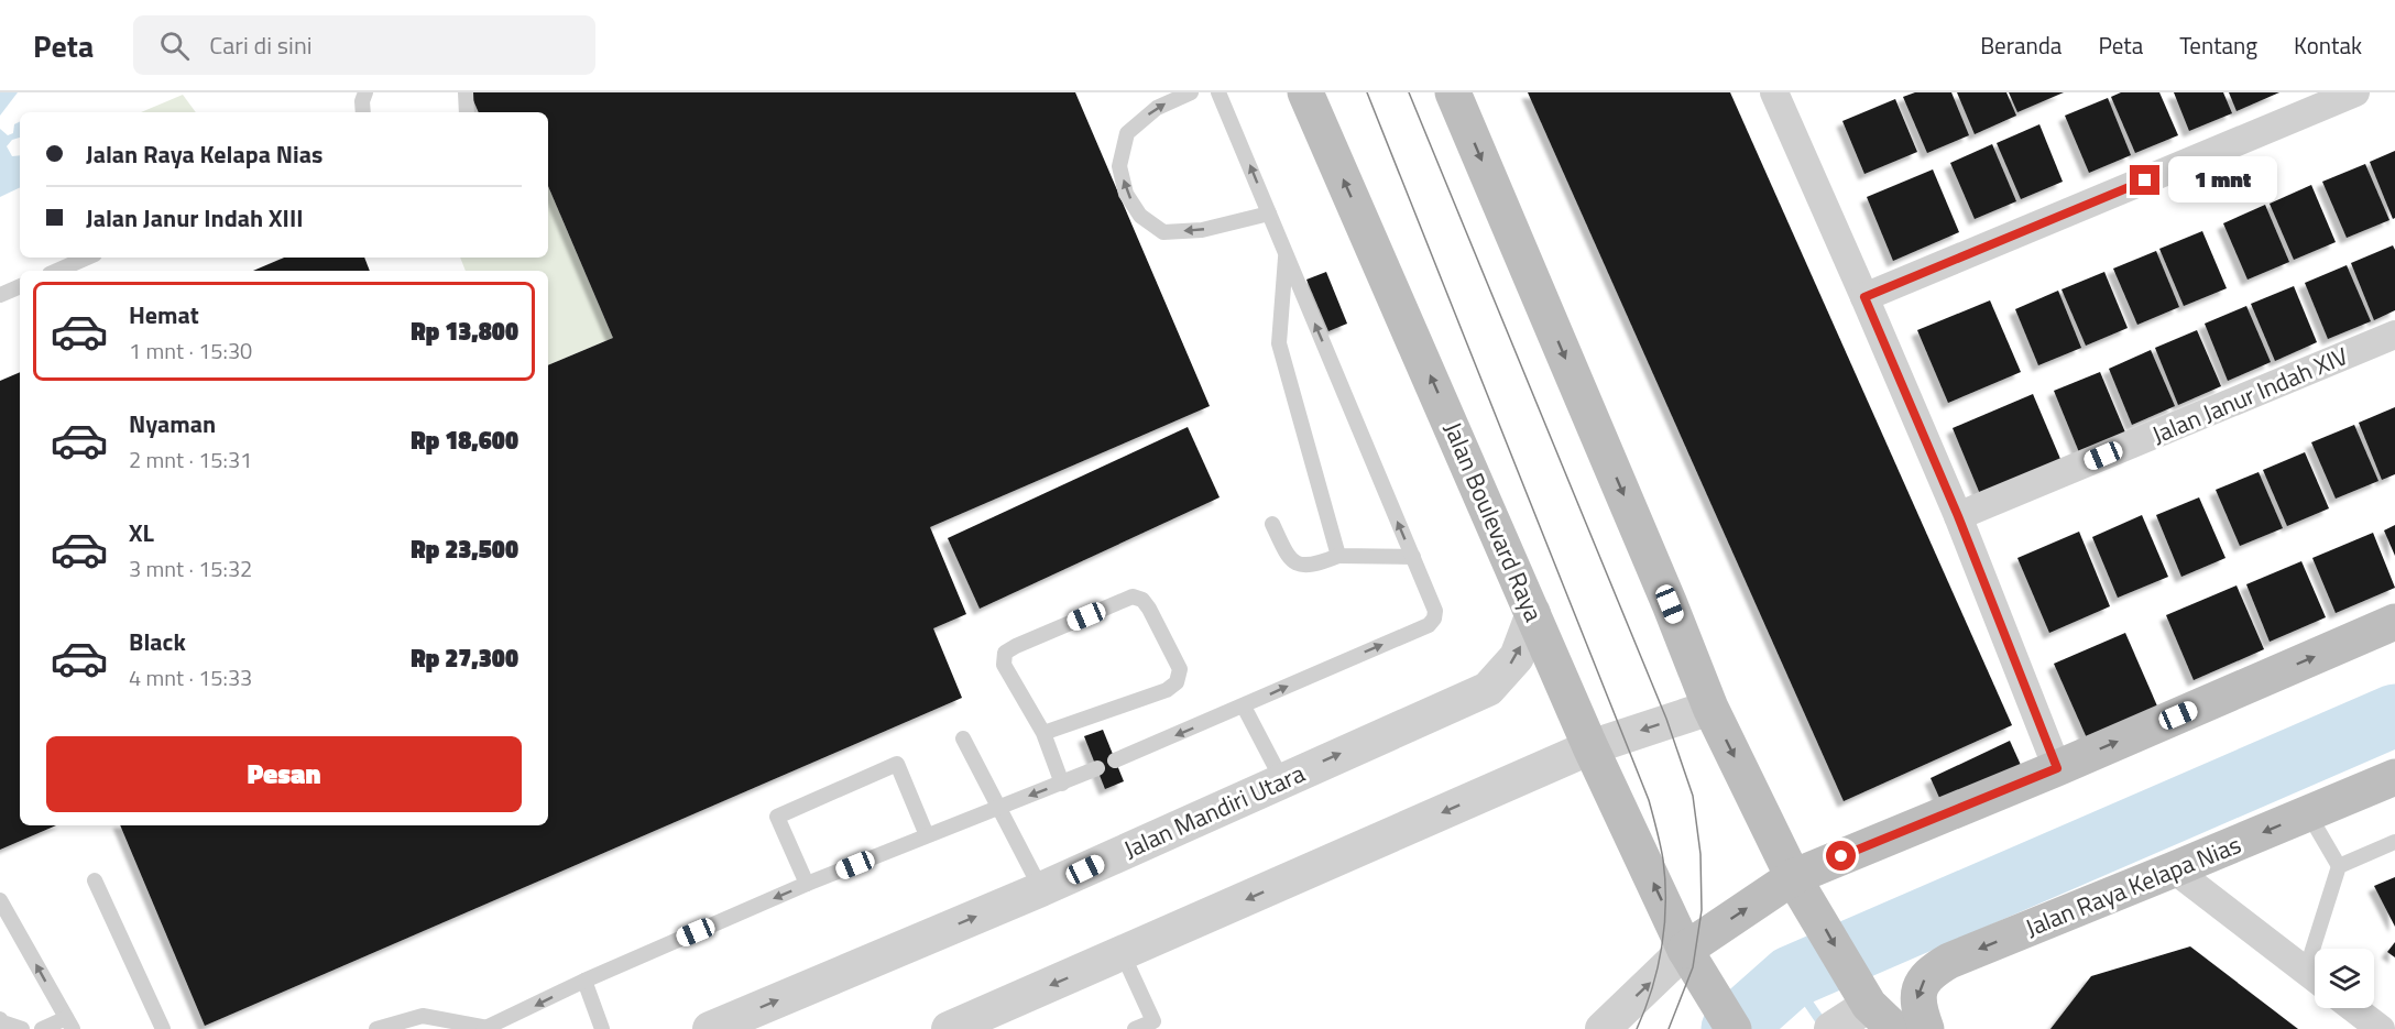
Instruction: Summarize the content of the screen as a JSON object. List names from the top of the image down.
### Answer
{
  "streets": {
    "main road": ["Jalan Boulevard Raya", "Jalan Raya Kelapa Nias"],
    "street": ["Jalan Janur Indah XIV", "Jalan Mandiri Utara"]
  },
  "crossings": [
    ["Jalan Boulevard Raya", "Jalan Mandiri Utara"]
  ],
  "page": {
    "header": "Peta",
    "search": "Cari di sini",
    "nav": [
      "Beranda",
      "Peta",
      "Tentang",
      "Kontak"
    ],
    "banner": ["Jalan Raya Kelapa Nias", "Jalan Janur Indah XIII"],
    "bubble": "1 mnt",
    "list": [
      {
        "name": "Hemat",
        "note": "1 mnt · 15:30",
        "value": "Rp 13,800"
      },
      {
        "name": "Nyaman",
        "note": "2 mnt · 15:31",
        "value": "Rp 18,600"
      },
      {
        "name": "XL",
        "note": "3 mnt · 15:32",
        "value": "Rp 23,500"
      },
      {
        "name": "Black",
        "note": "4 mnt · 15:33",
        "value": "Rp 27,300"
      }
    ],
    "buttons": "Pesan"
  }
}
